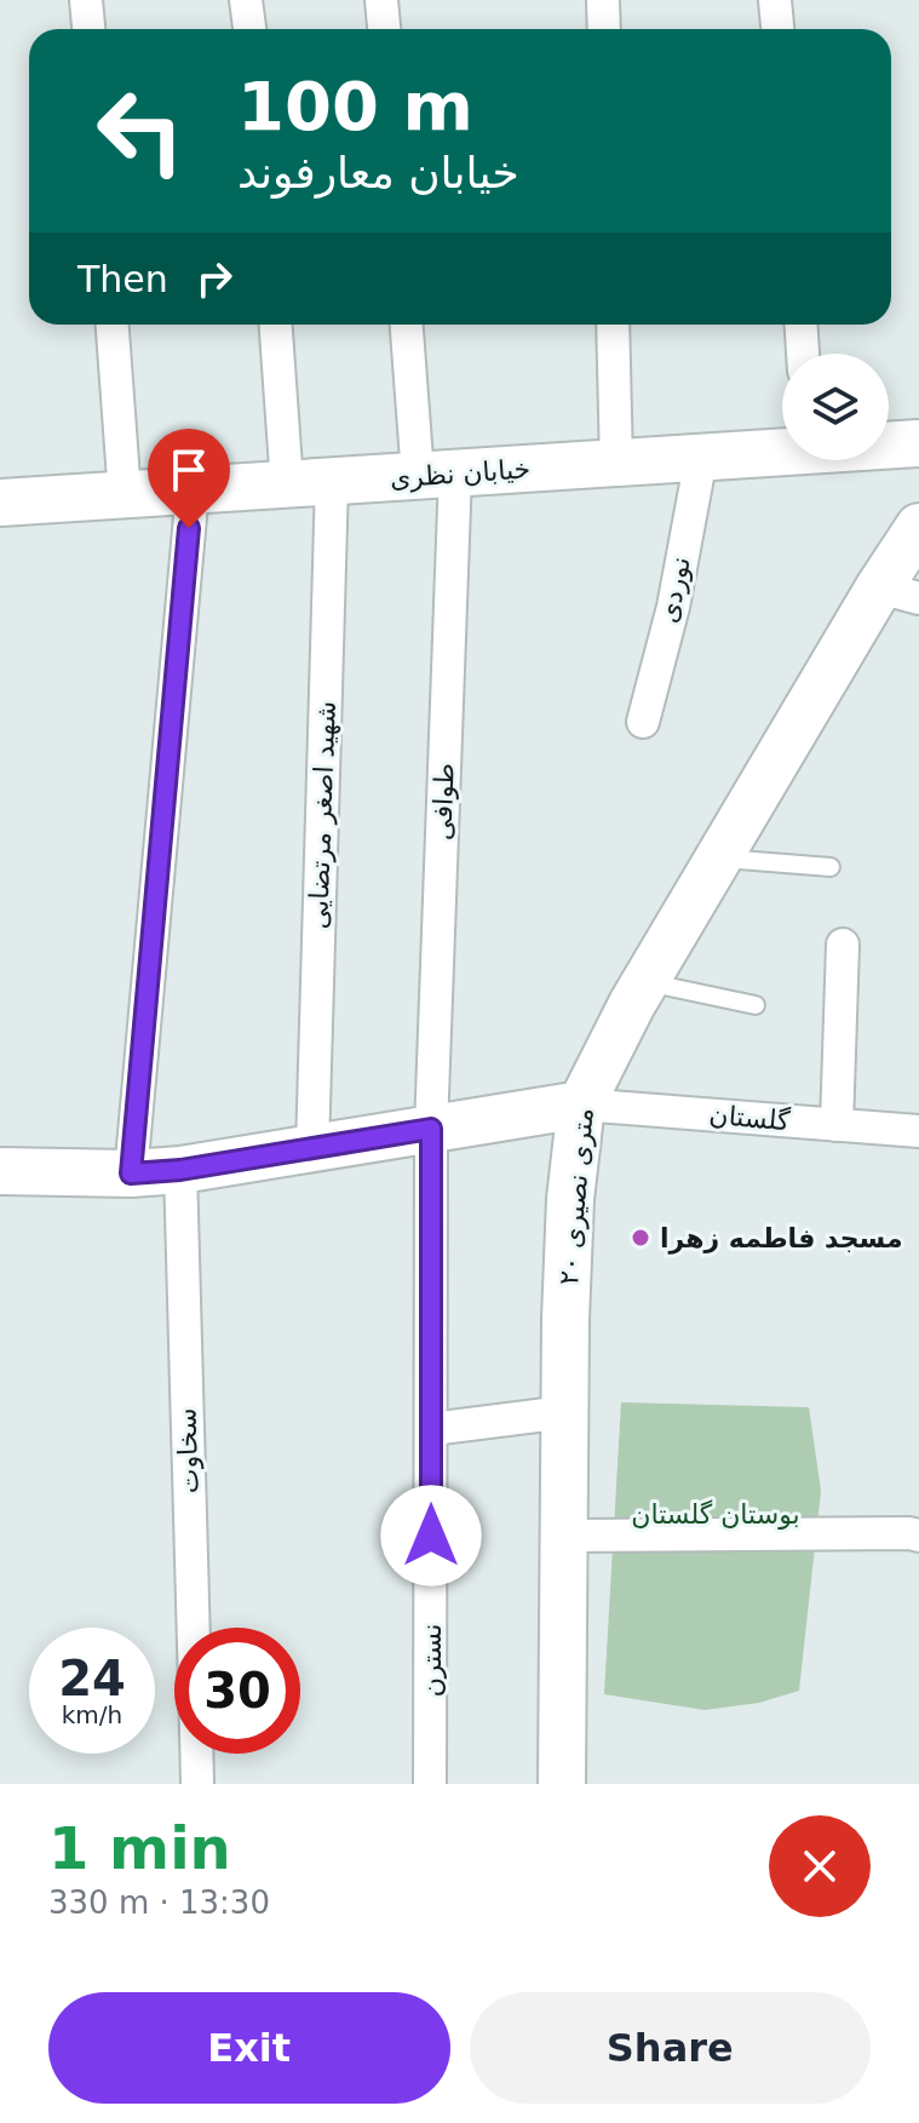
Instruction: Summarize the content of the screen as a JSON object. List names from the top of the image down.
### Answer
{
  "streets": {
    "street": [
      "خیابان نظری",
      "نوردی",
      "طوافی",
      "شهید اصغر مرتضایی",
      "گلستان",
      "۲۰ متری نصیری",
      "سخاوت",
      "نسترن"
    ]
  },
  "crossings": [
    ["خیابان نظری", "نوردی"],
    ["خیابان نظری", "طوافی"],
    ["خیابان نظری", "شهید اصغر مرتضایی"],
    ["طوافی", "نسترن"],
    ["گلستان", "۲۰ متری نصیری"]
  ],
  "parks": ["بوستان گلستان"],
  "places": ["مسجد فاطمه زهرا"],
  "page": {
    "turn": ["100 m", "خیابان معارفوند"],
    "then": "Then",
    "speed": "24 km/h",
    "limit": "30",
    "heading": ["1 min", "330 m · 13:30"],
    "buttons": ["Exit", "Share"]
  }
}
